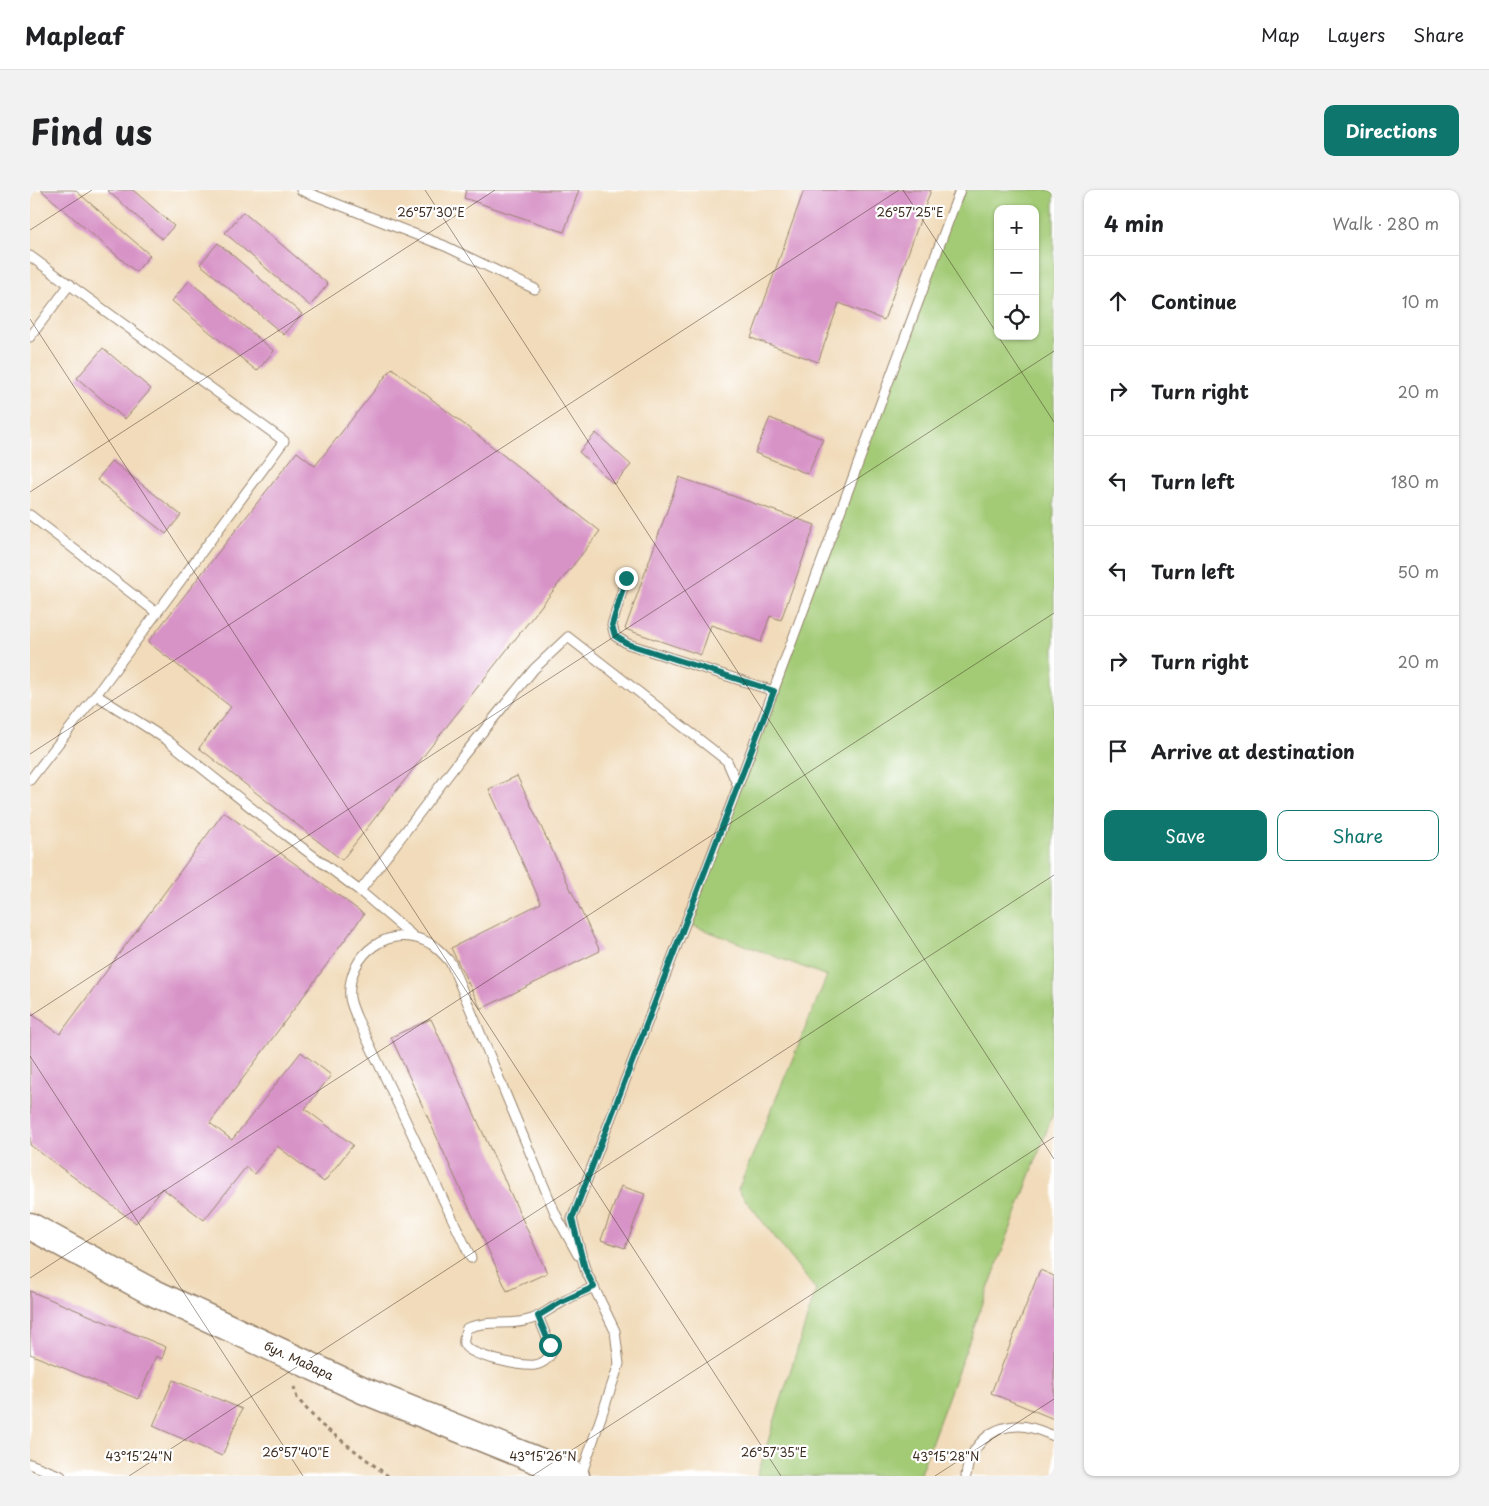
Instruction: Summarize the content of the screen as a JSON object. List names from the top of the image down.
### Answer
{
  "streets": {
    "main road": ["бул. Мадара"]
  },
  "page": {
    "header": "Mapleaf",
    "nav": ["Map", "Layers", "Share"],
    "title": "Find us",
    "buttons": [
      "Directions",
      ["Save", "Share"]
    ],
    "heading": ["4 min", "Walk · 280 m"],
    "map_buttons": ["+", "−"],
    "list": [
      ["Continue", "10 m"],
      ["Turn right", "20 m"],
      ["Turn left", "180 m"],
      ["Turn left", "50 m"],
      ["Turn right", "20 m"],
      "Arrive at destination"
    ]
  },
  "coordinates": [
    "26°57'30\"E",
    "26°57'25\"E",
    "26°57'40\"E",
    "26°57'35\"E",
    "43°15'24\"N",
    "43°15'26\"N",
    "43°15'28\"N"
  ]
}
